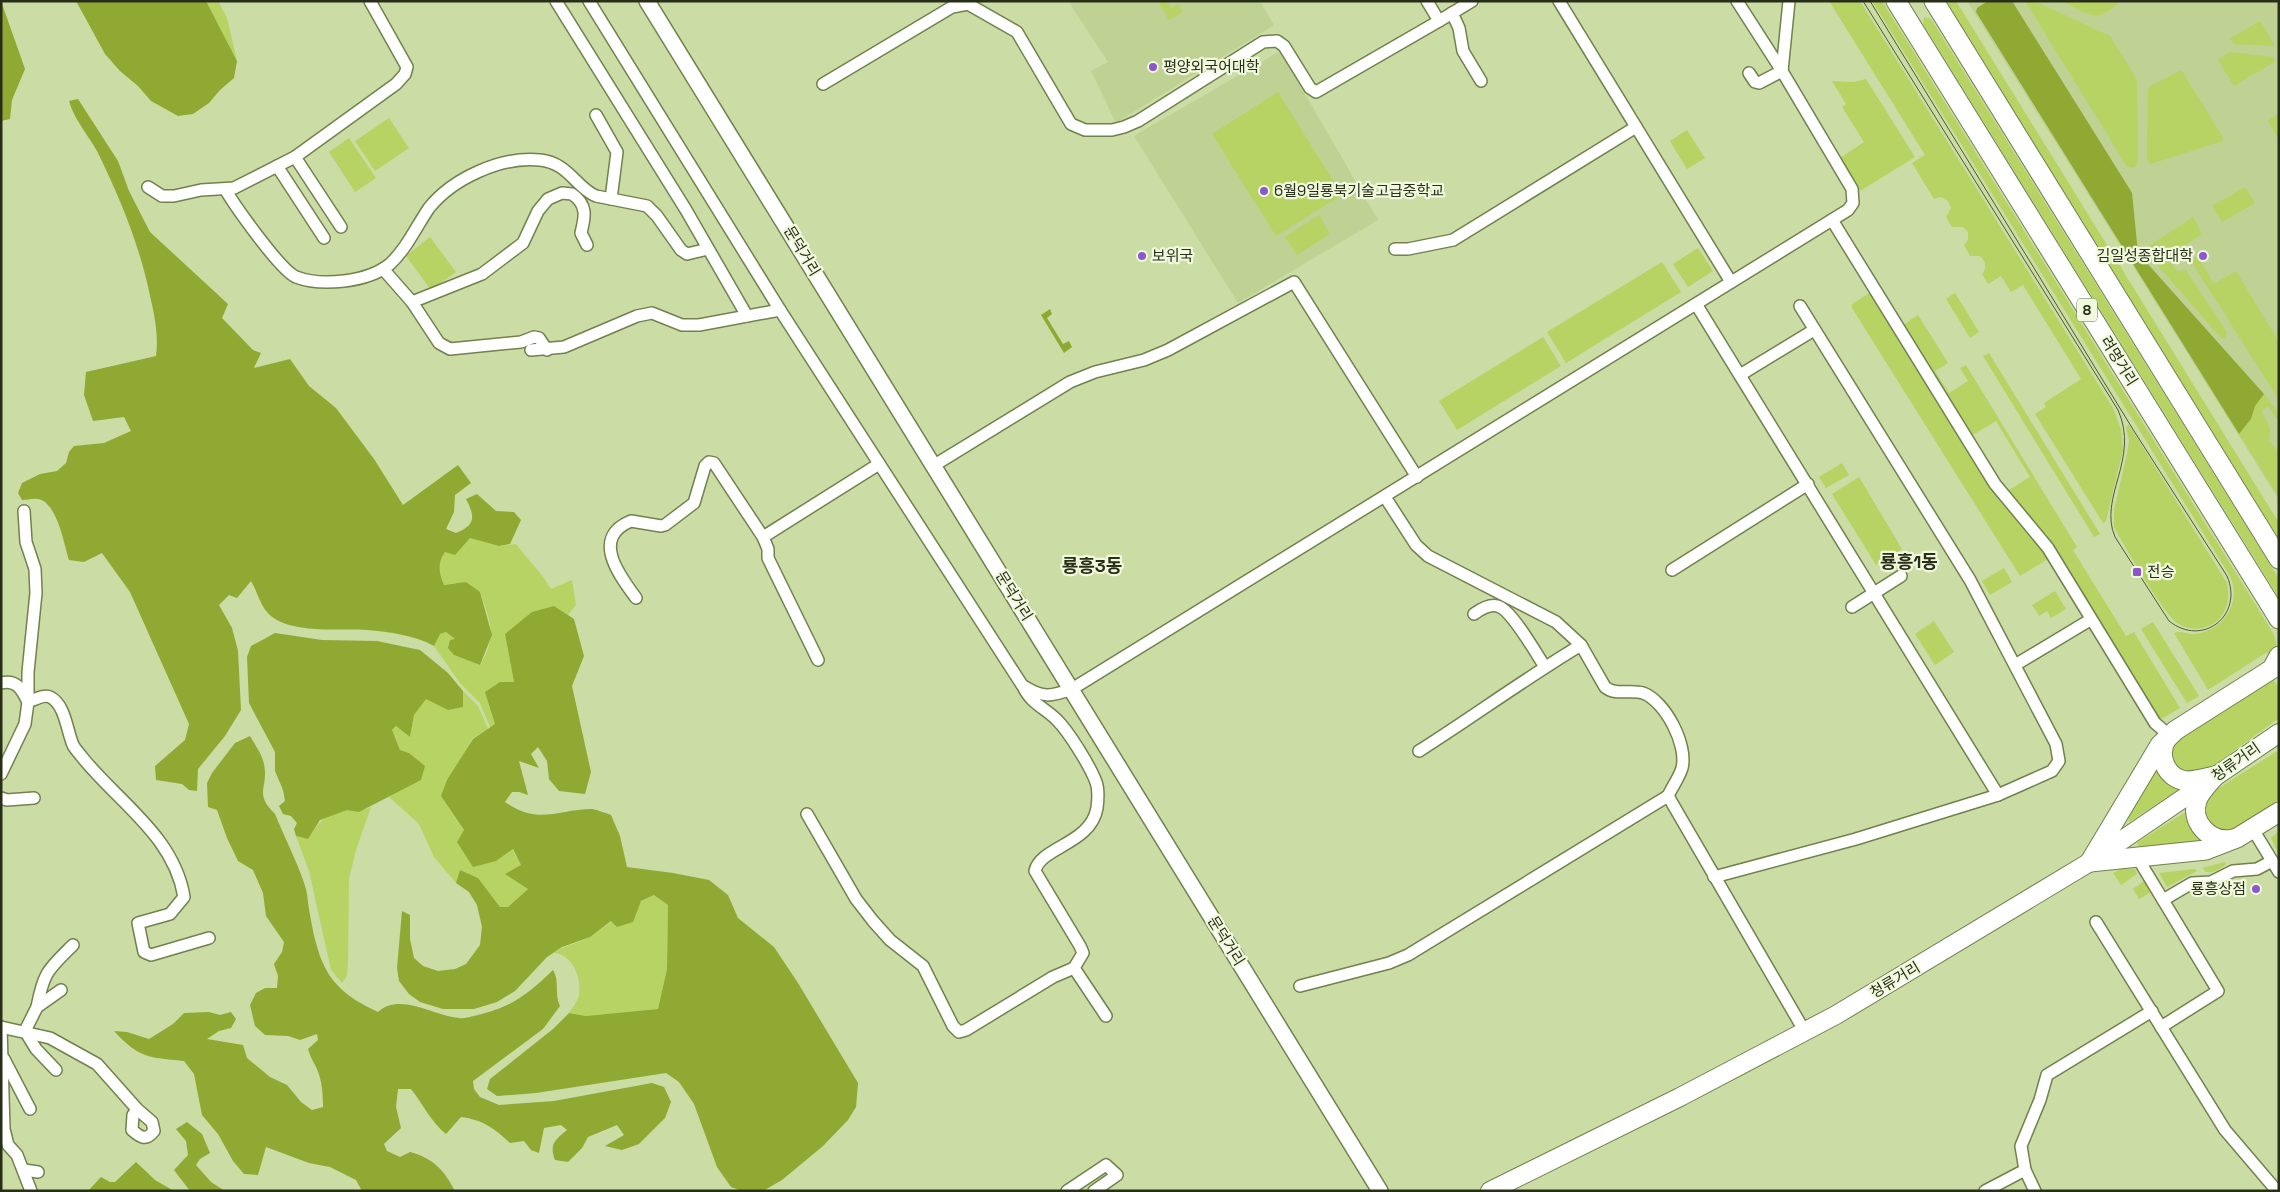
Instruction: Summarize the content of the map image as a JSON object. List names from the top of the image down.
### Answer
{
  "streets": {
    "highway": ["8", "려명거리"],
    "main road": ["문덕거리", "청류거리"]
  },
  "districts": ["룡흥1동", "룡흥3동"],
  "places": {
    "other": [
      "평양외국어대학",
      "6월9일룡북기술고급중학교",
      "보위국",
      "김일성종합대학",
      "룡흥상점"
    ],
    "transit": ["전승"]
  }
}
